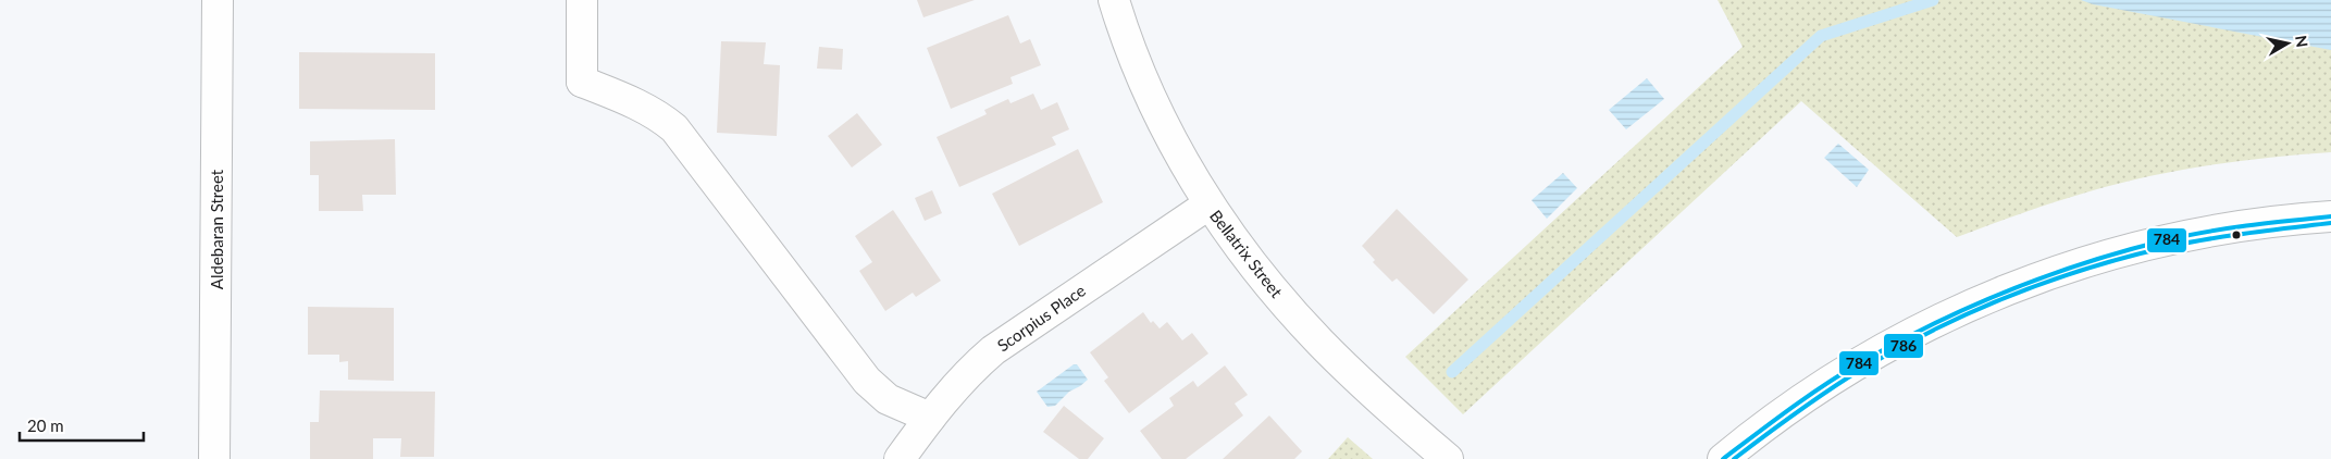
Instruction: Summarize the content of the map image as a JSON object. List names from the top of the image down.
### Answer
{
  "streets": {
    "street": ["Aldebaran Street", "Bellatrix Street", "Scorpius Place"]
  },
  "crossings": [
    ["Bellatrix Street", "Scorpius Place"]
  ],
  "lines": ["transit line 784", "transit line 786"],
  "scale_bar": "20 m",
  "north": "right"
}
